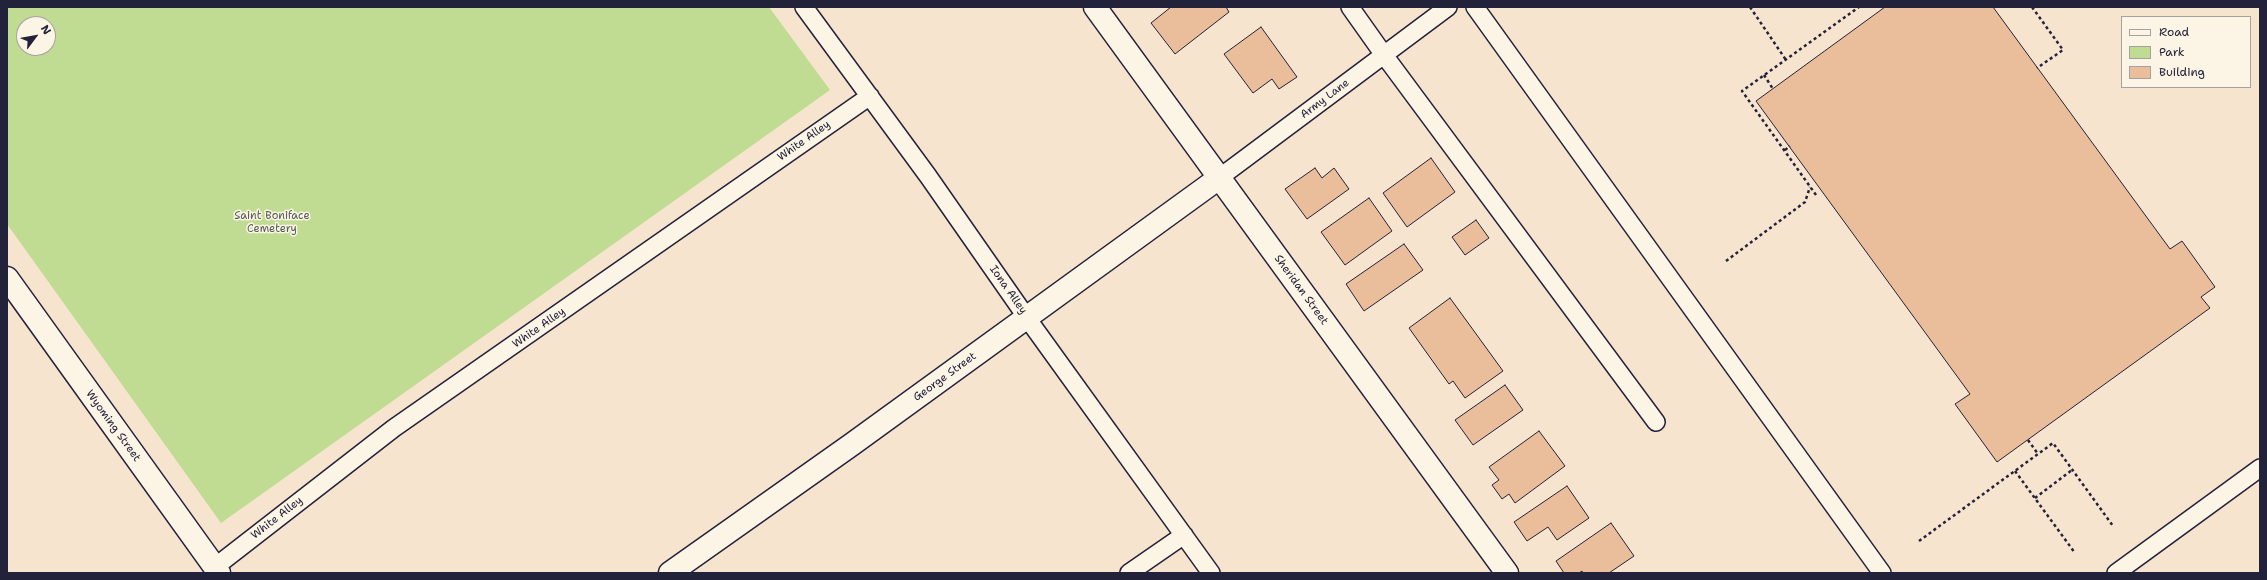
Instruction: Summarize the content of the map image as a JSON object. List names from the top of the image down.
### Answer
{
  "streets": {
    "street": ["Sheridan Street", "George Street", "Wyoming Street"],
    "lane": ["Army Lane", "White Alley", "Iona Alley"]
  },
  "crossings": [
    ["Army Lane", "Sheridan Street"],
    ["Army Lane", "George Street"],
    ["White Alley", "Iona Alley"],
    ["White Alley", "Wyoming Street"],
    ["Iona Alley", "George Street"],
    ["Sheridan Street", "George Street"]
  ],
  "parks": ["Saint Boniface Cemetery"],
  "legend": ["Road", "Park", "Building"],
  "north": "top right"
}
